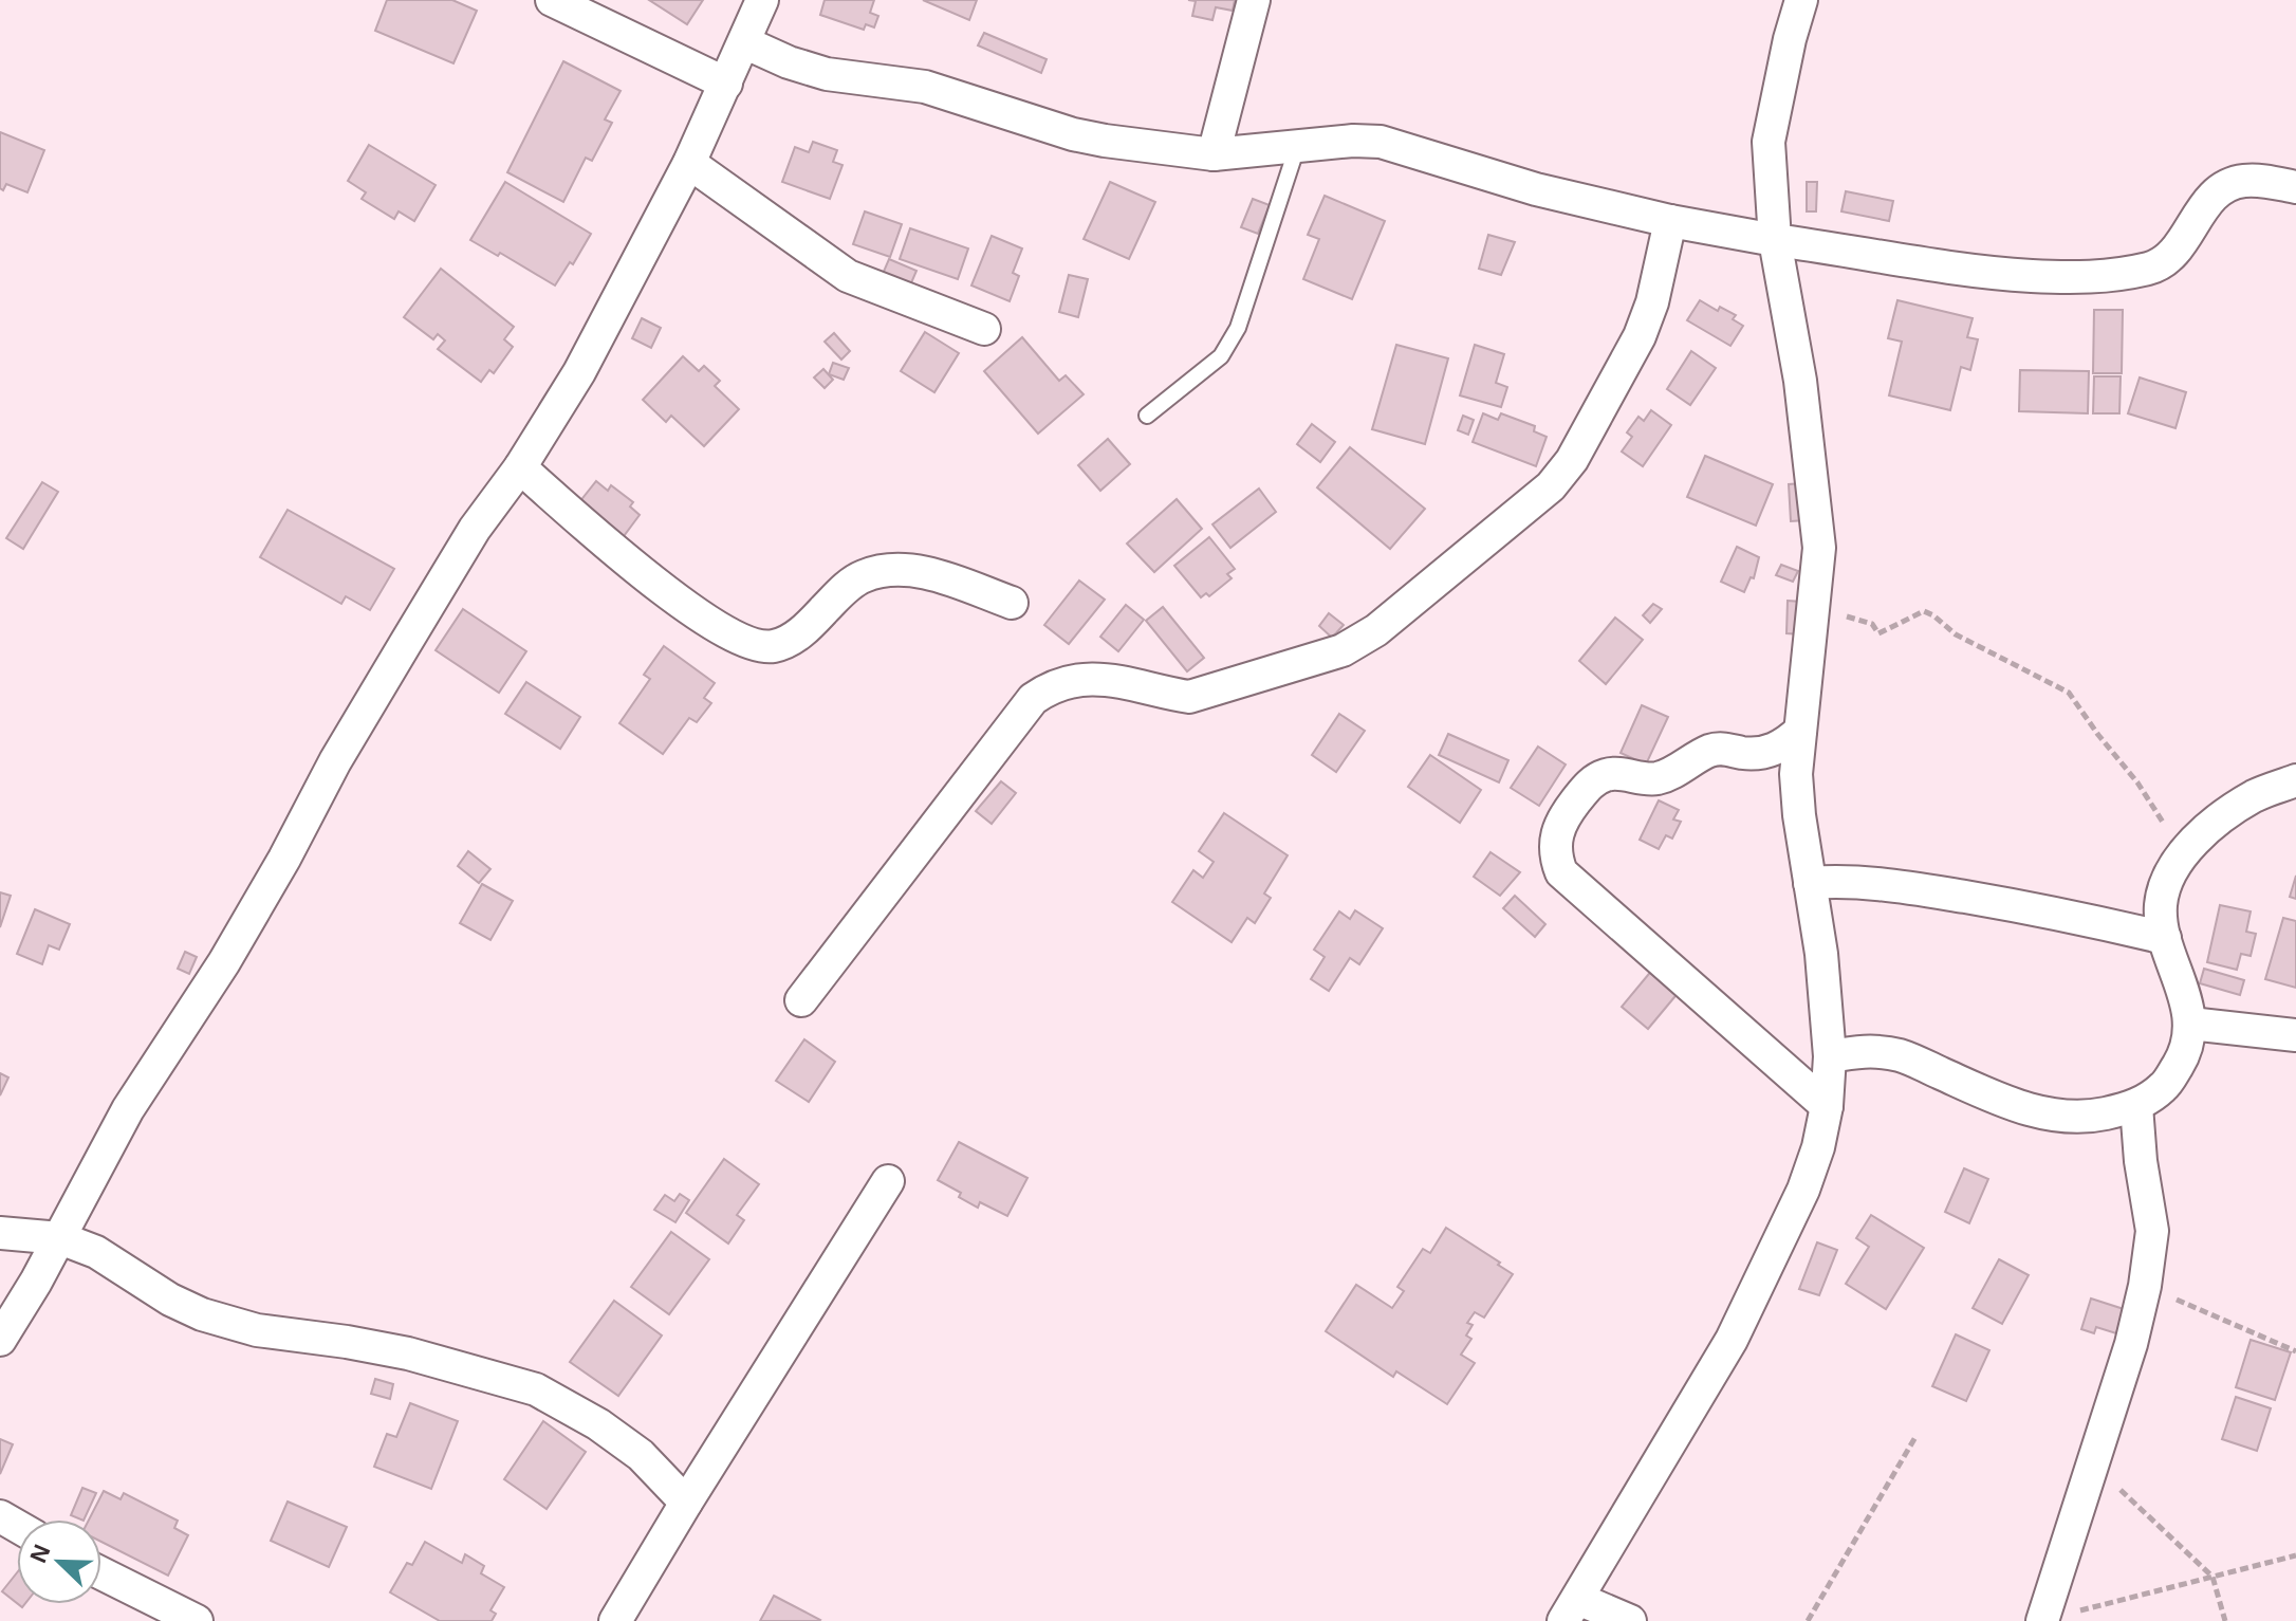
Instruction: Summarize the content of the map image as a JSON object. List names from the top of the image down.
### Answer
{
  "north": "top left"
}
